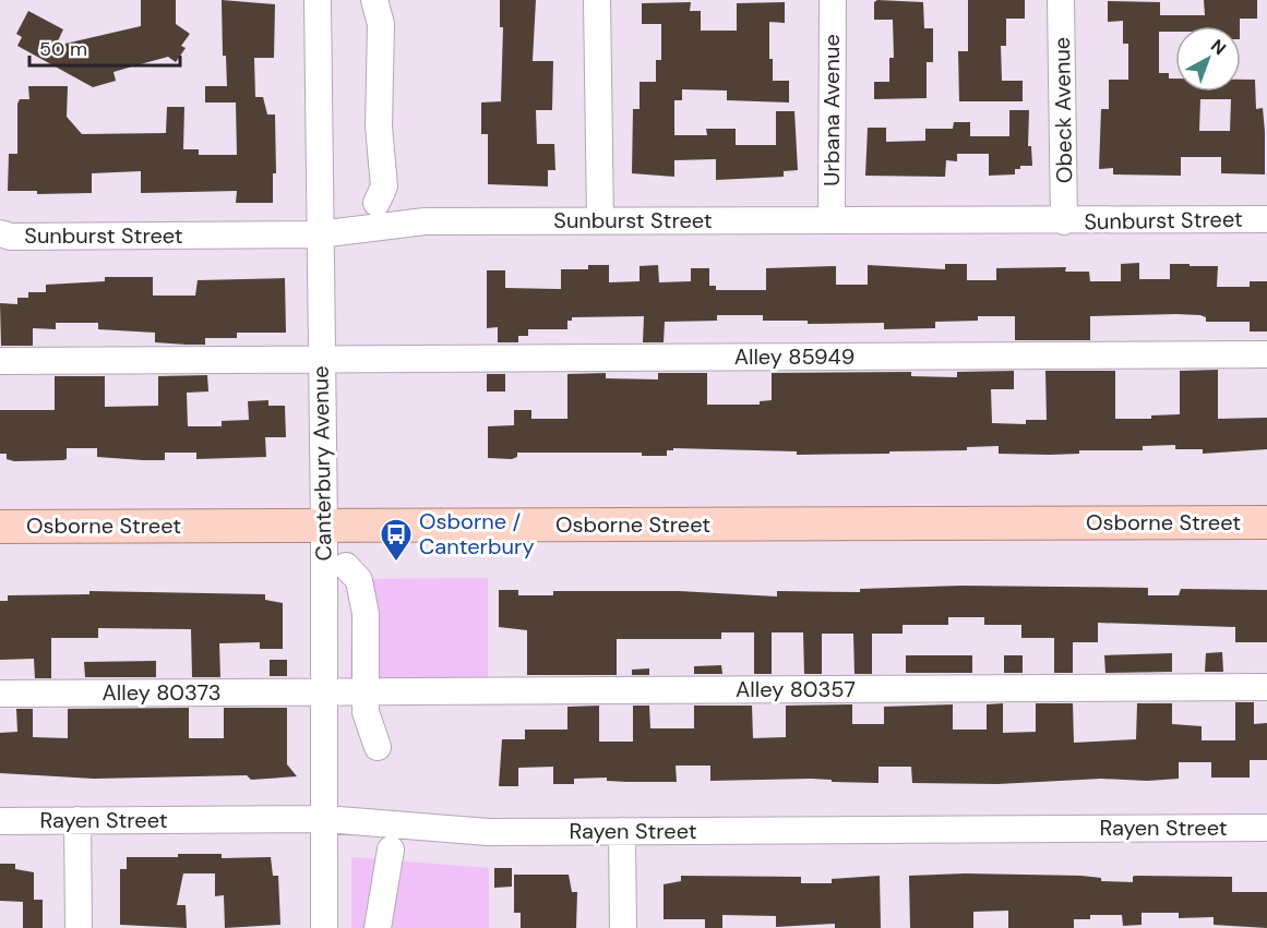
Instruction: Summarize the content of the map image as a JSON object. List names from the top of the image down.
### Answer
{
  "streets": {
    "main road": ["Osborne Street"],
    "street": [
      "Urbana Avenue",
      "Obeck Avenue",
      "Sunburst Street",
      "Alley 85949",
      "Canterbury Avenue",
      "Alley 80357",
      "Alley 80373",
      "Rayen Street"
    ]
  },
  "crossings": [
    ["Urbana Avenue", "Sunburst Street"],
    ["Obeck Avenue", "Sunburst Street"],
    ["Sunburst Street", "Canterbury Avenue"],
    ["Alley 85949", "Canterbury Avenue"],
    ["Canterbury Avenue", "Osborne Street"],
    ["Canterbury Avenue", "Alley 80357"],
    ["Canterbury Avenue", "Alley 80373"],
    ["Canterbury Avenue", "Rayen Street"],
    ["Alley 80357", "Alley 80373"]
  ],
  "places": {
    "bus stop": ["Osborne / Canterbury"]
  },
  "scale_bar": "50 m",
  "north": "top right"
}
